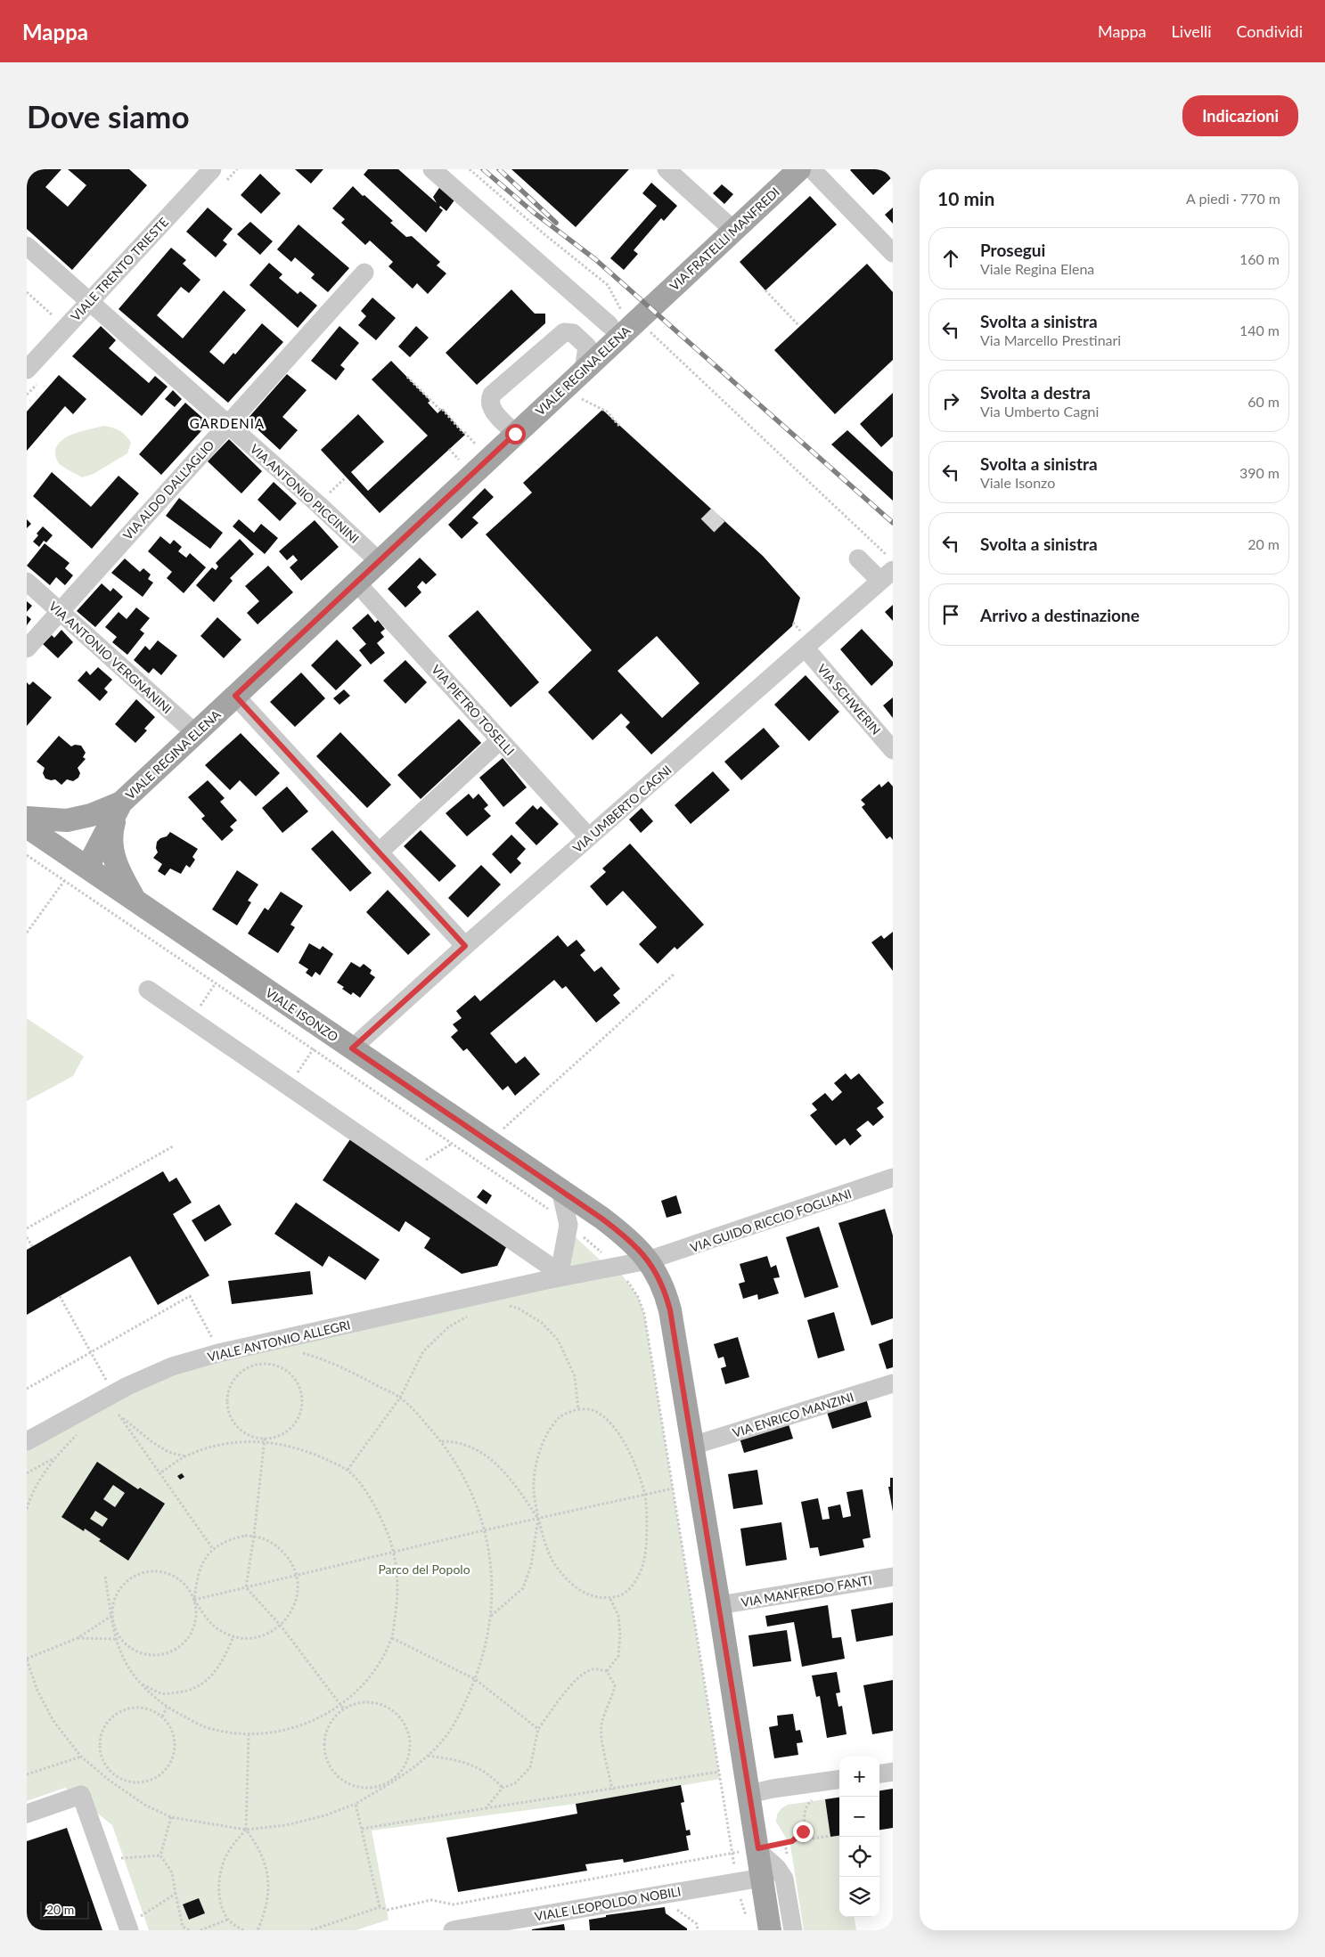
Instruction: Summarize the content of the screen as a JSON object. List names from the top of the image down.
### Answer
{
  "streets": {
    "main road": ["VIA FRATELLI MANFREDI", "VIALE REGINA ELENA", "VIALE ISONZO"],
    "street": [
      "VIALE TRENTO TRIESTE",
      "VIA ALDO DALL'AGLIO",
      "VIA ANTONIO PICCININI",
      "VIA ANTONIO VERGNANINI",
      "VIA SCHWERIN",
      "VIA PIETRO TOSELLI",
      "VIA UMBERTO CAGNI",
      "VIA GUIDO RICCIO FOGLIANI",
      "VIALE ANTONIO ALLEGRI",
      "VIA ENRICO MANZINI",
      "VIA MANFREDO FANTI",
      "VIALE LEOPOLDO NOBILI"
    ]
  },
  "crossings": [
    ["VIA FRATELLI MANFREDI", "VIALE REGINA ELENA"],
    ["VIALE TRENTO TRIESTE", "VIA ANTONIO PICCININI"],
    ["VIALE REGINA ELENA", "VIA ANTONIO PICCININI"],
    ["VIALE REGINA ELENA", "VIA ANTONIO VERGNANINI"],
    ["VIALE REGINA ELENA", "VIA PIETRO TOSELLI"],
    ["VIALE REGINA ELENA", "VIALE ISONZO"],
    ["VIA ALDO DALL'AGLIO", "VIA ANTONIO PICCININI"],
    ["VIA ALDO DALL'AGLIO", "VIA ANTONIO VERGNANINI"],
    ["VIA SCHWERIN", "VIA UMBERTO CAGNI"],
    ["VIA PIETRO TOSELLI", "VIA UMBERTO CAGNI"],
    ["VIA UMBERTO CAGNI", "VIALE ISONZO"],
    ["VIALE ISONZO", "VIA GUIDO RICCIO FOGLIANI"],
    ["VIALE ISONZO", "VIALE ANTONIO ALLEGRI"],
    ["VIALE ISONZO", "VIA ENRICO MANZINI"],
    ["VIALE ISONZO", "VIA MANFREDO FANTI"],
    ["VIALE ISONZO", "VIALE LEOPOLDO NOBILI"],
    ["VIA GUIDO RICCIO FOGLIANI", "VIALE ANTONIO ALLEGRI"]
  ],
  "districts": ["GARDENIA"],
  "parks": ["Parco del Popolo"],
  "scale_bar": "20 m",
  "page": {
    "header": "Mappa",
    "nav": ["Mappa", "Livelli", "Condividi"],
    "buttons": "Indicazioni",
    "title": "Dove siamo",
    "heading": ["10 min", "A piedi · 770 m"],
    "list": [
      ["Prosegui", "Viale Regina Elena", "160 m"],
      ["Svolta a sinistra", "Via Marcello Prestinari", "140 m"],
      ["Svolta a destra", "Via Umberto Cagni", "60 m"],
      ["Svolta a sinistra", "Viale Isonzo", "390 m"],
      ["Svolta a sinistra", "20 m"],
      "Arrivo a destinazione"
    ],
    "map_buttons": ["+", "−"],
    "scale": "20 m"
  }
}
